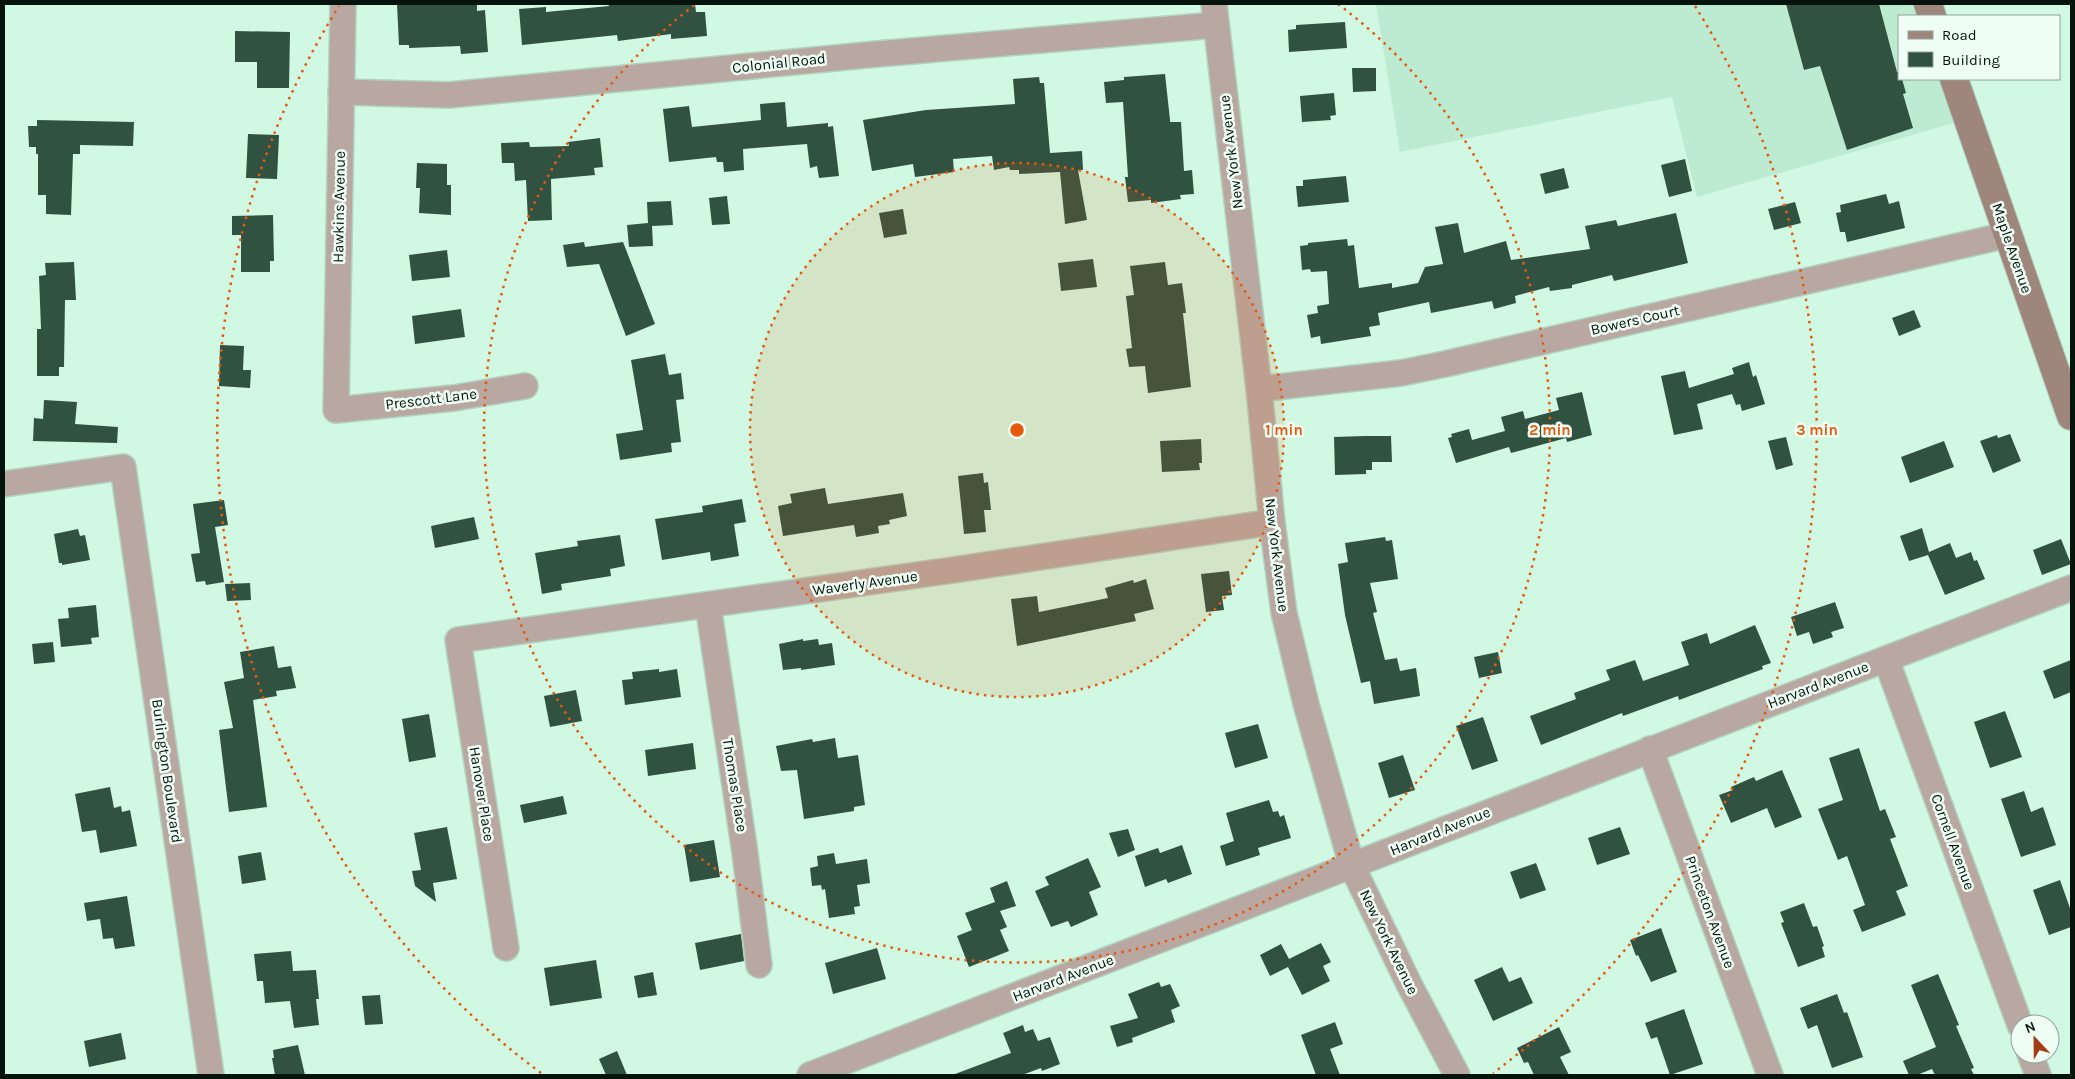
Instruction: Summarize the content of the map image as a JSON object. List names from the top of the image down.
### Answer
{
  "streets": {
    "main road": ["Maple Avenue"],
    "street": [
      "Colonial Road",
      "New York Avenue",
      "Hawkins Avenue",
      "Bowers Court",
      "Prescott Lane",
      "Waverly Avenue",
      "Harvard Avenue",
      "Burlington Boulevard",
      "Thomas Place",
      "Hanover Place",
      "Cornell Avenue",
      "Princeton Avenue"
    ]
  },
  "crossings": [
    ["Colonial Road", "New York Avenue"],
    ["Colonial Road", "Hawkins Avenue"],
    ["New York Avenue", "Bowers Court"],
    ["New York Avenue", "Waverly Avenue"],
    ["New York Avenue", "Harvard Avenue"],
    ["Hawkins Avenue", "Prescott Lane"],
    ["Maple Avenue", "Bowers Court"],
    ["Waverly Avenue", "Thomas Place"],
    ["Waverly Avenue", "Hanover Place"],
    ["Harvard Avenue", "Cornell Avenue"],
    ["Harvard Avenue", "Princeton Avenue"]
  ],
  "legend": ["Road", "Building"],
  "north": "top",
  "rings": ["1 min", "2 min", "3 min"]
}
